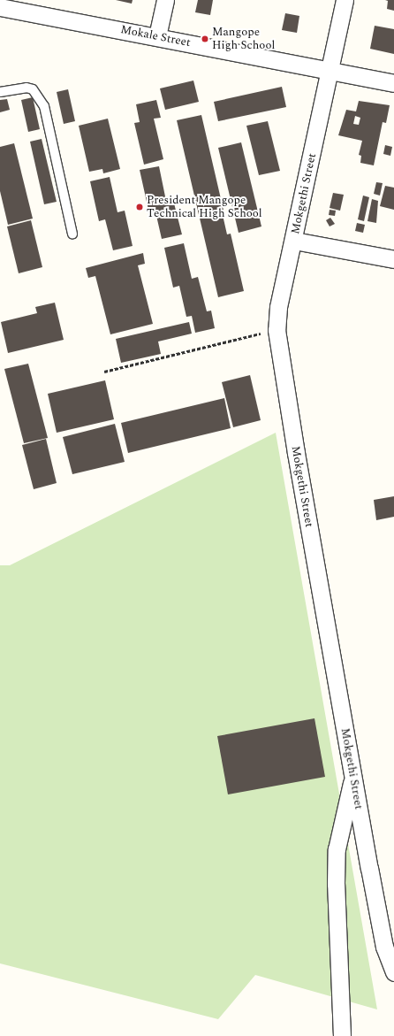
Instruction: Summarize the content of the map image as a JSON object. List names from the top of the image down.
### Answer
{
  "streets": {
    "street": ["Mokale Street", "Mokgethi Street"]
  },
  "crossings": [
    ["Mokale Street", "Mokgethi Street"]
  ],
  "places": ["Mangope High School", "President Mangope Technical High School"]
}
